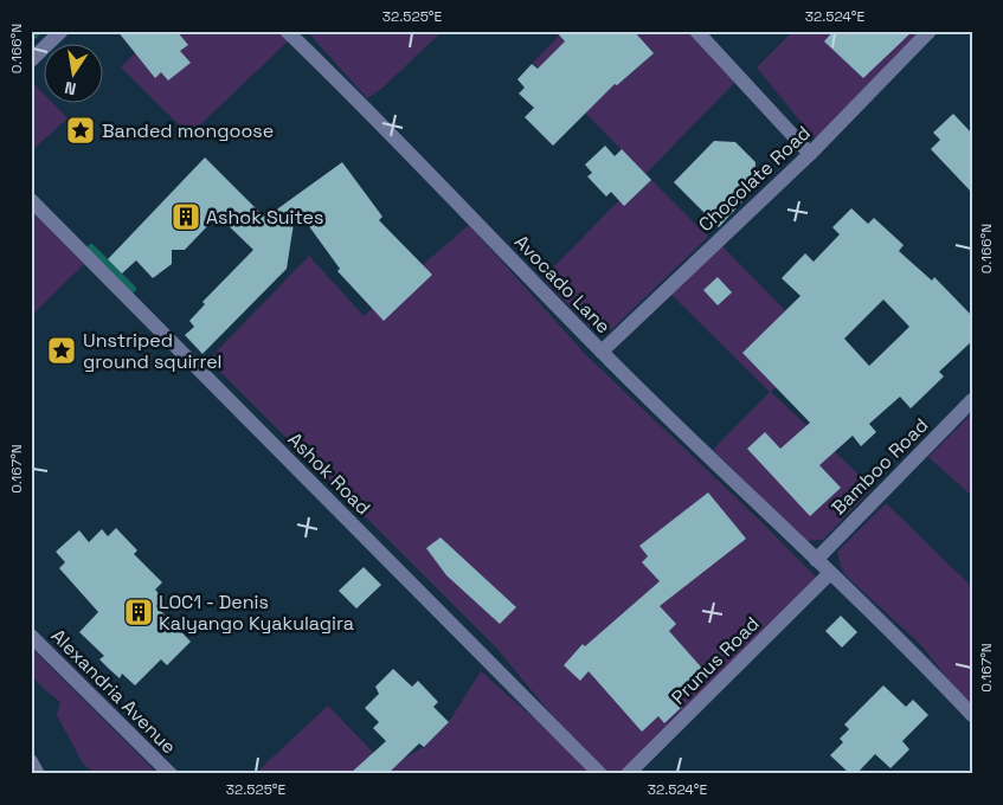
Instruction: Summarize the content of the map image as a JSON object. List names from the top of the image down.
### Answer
{
  "streets": {
    "street": [
      "Chocolate Road",
      "Avocado Lane",
      "Bamboo Road",
      "Ashok Road",
      "Prunus Road",
      "Alexandria Avenue"
    ]
  },
  "crossings": [
    ["Chocolate Road", "Avocado Lane"],
    ["Avocado Lane", "Bamboo Road"],
    ["Avocado Lane", "Prunus Road"]
  ],
  "places": {
    "place": ["Banded mongoose", "Unstriped ground squirrel"],
    "building": ["Ashok Suites", "LOC1 - Denis Kalyango Kyakulagira"]
  },
  "north": "bottom",
  "coordinates": [
    "32.525°E",
    "32.524°E",
    "0.166°N",
    "0.167°N"
  ]
}
